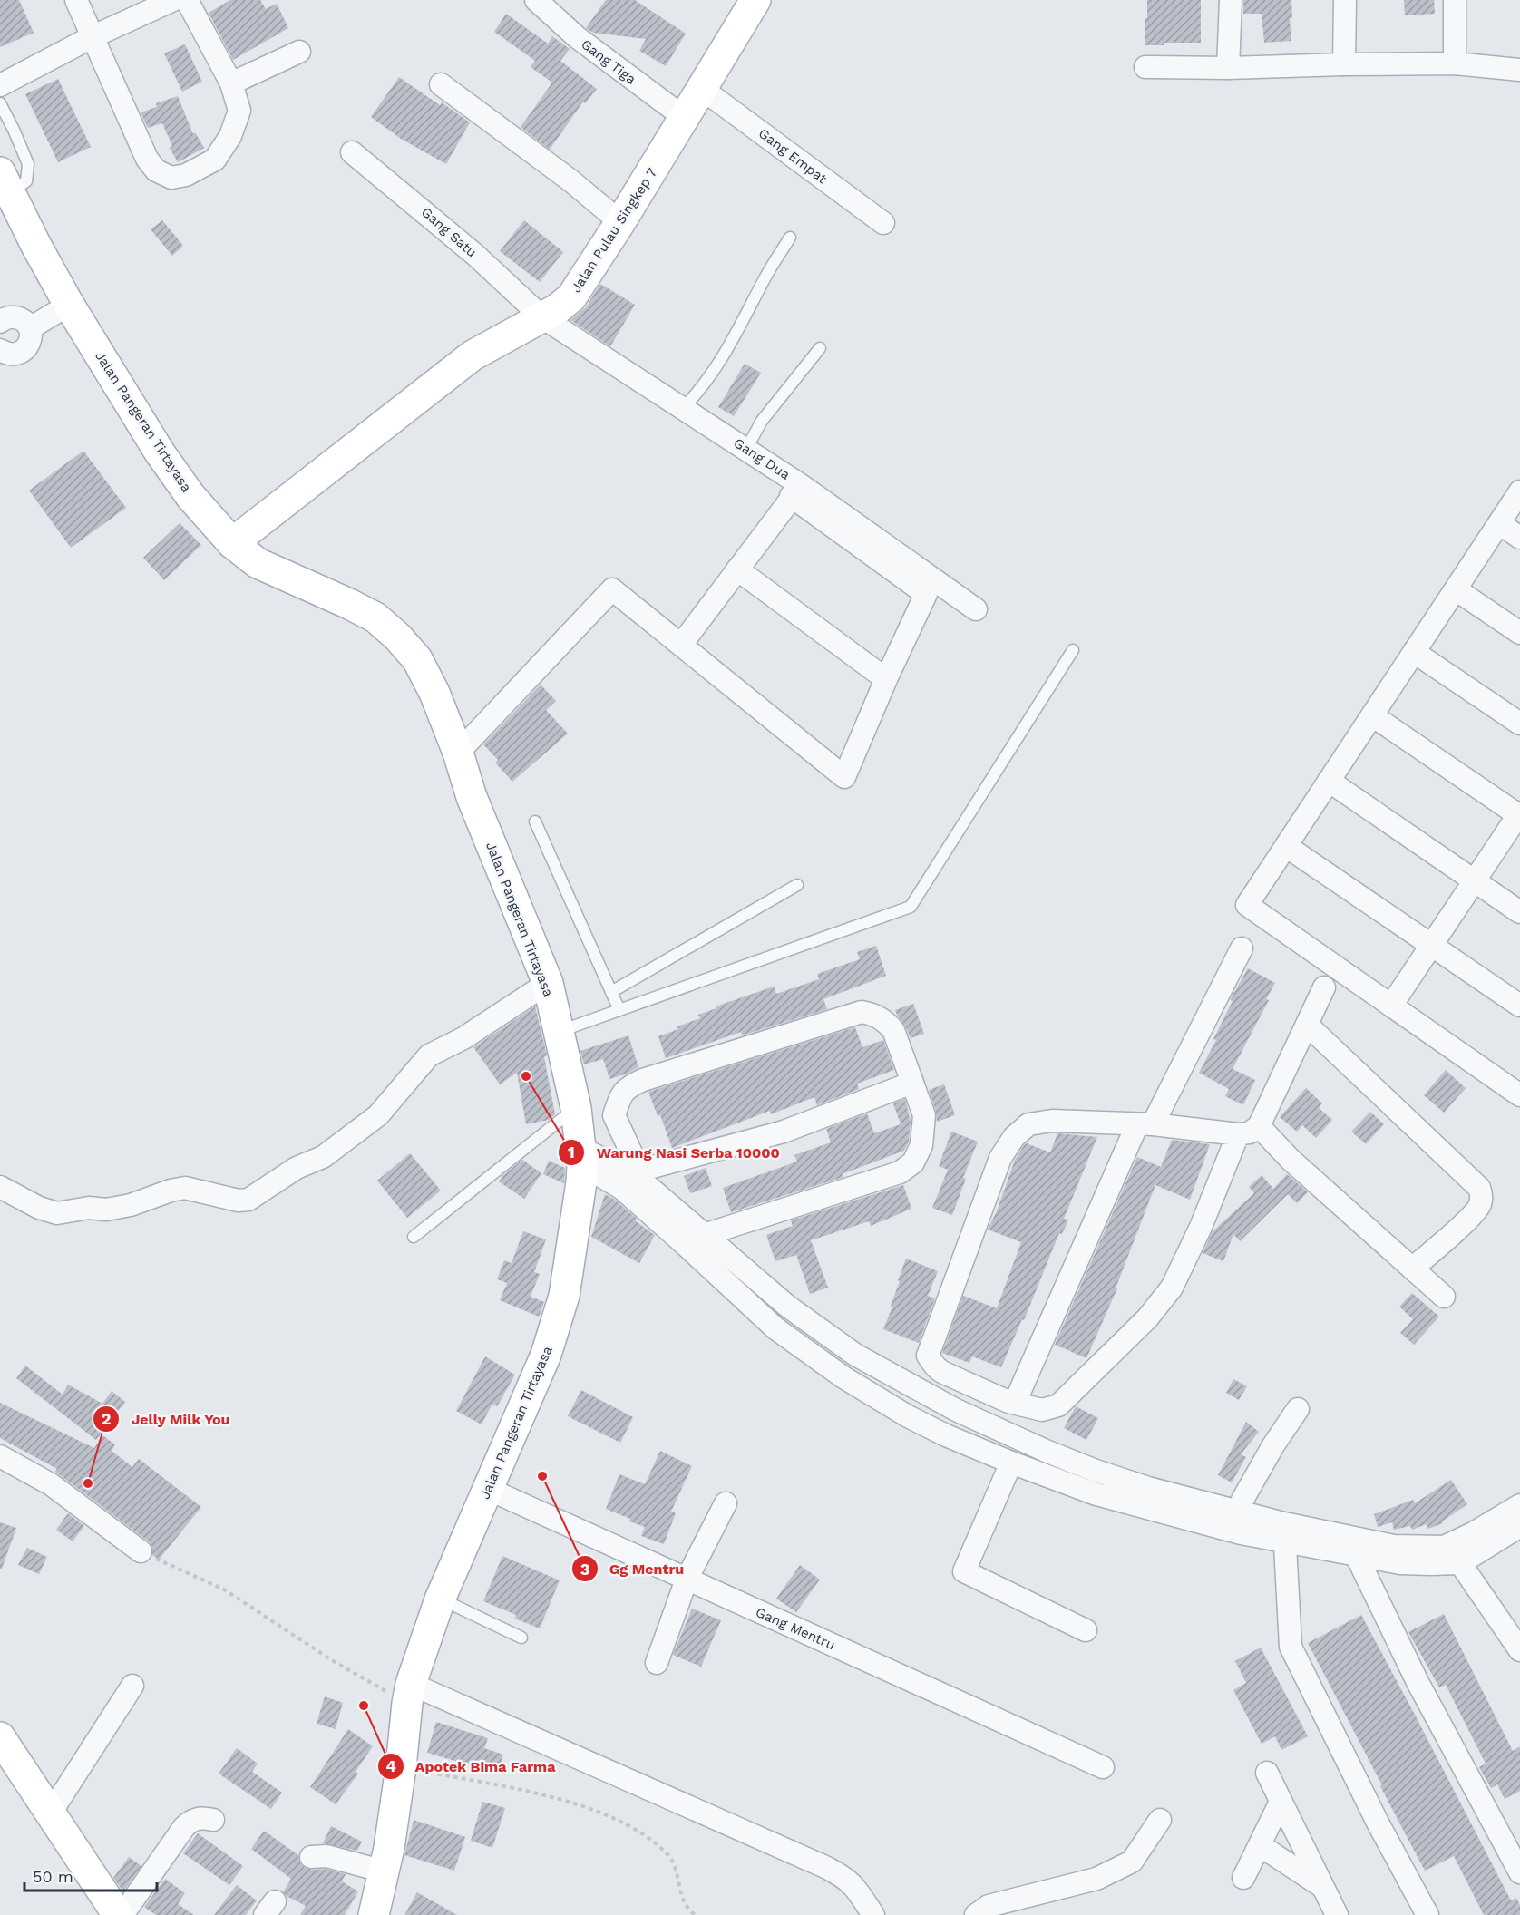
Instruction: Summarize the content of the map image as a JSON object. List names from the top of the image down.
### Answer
{
  "streets": {
    "main road": ["Jalan Pulau Singkep 7", "Jalan Pangeran Tirtayasa"],
    "street": [
      "Gang Tiga",
      "Gang Empat",
      "Gang Satu",
      "Gang Dua",
      "Gang Mentru"
    ]
  },
  "crossings": [
    ["Gang Tiga", "Jalan Pulau Singkep 7"],
    ["Gang Empat", "Jalan Pulau Singkep 7"],
    ["Jalan Pulau Singkep 7", "Gang Satu"],
    ["Jalan Pulau Singkep 7", "Jalan Pangeran Tirtayasa"],
    ["Jalan Pulau Singkep 7", "Gang Dua"],
    ["Gang Satu", "Gang Dua"],
    ["Jalan Pangeran Tirtayasa", "Gang Mentru"]
  ],
  "places": [
    "Warung Nasi Serba 10000",
    "Gg Mentru",
    "Jelly Milk You",
    "Apotek Bima Farma"
  ],
  "scale_bar": "50 m"
}
